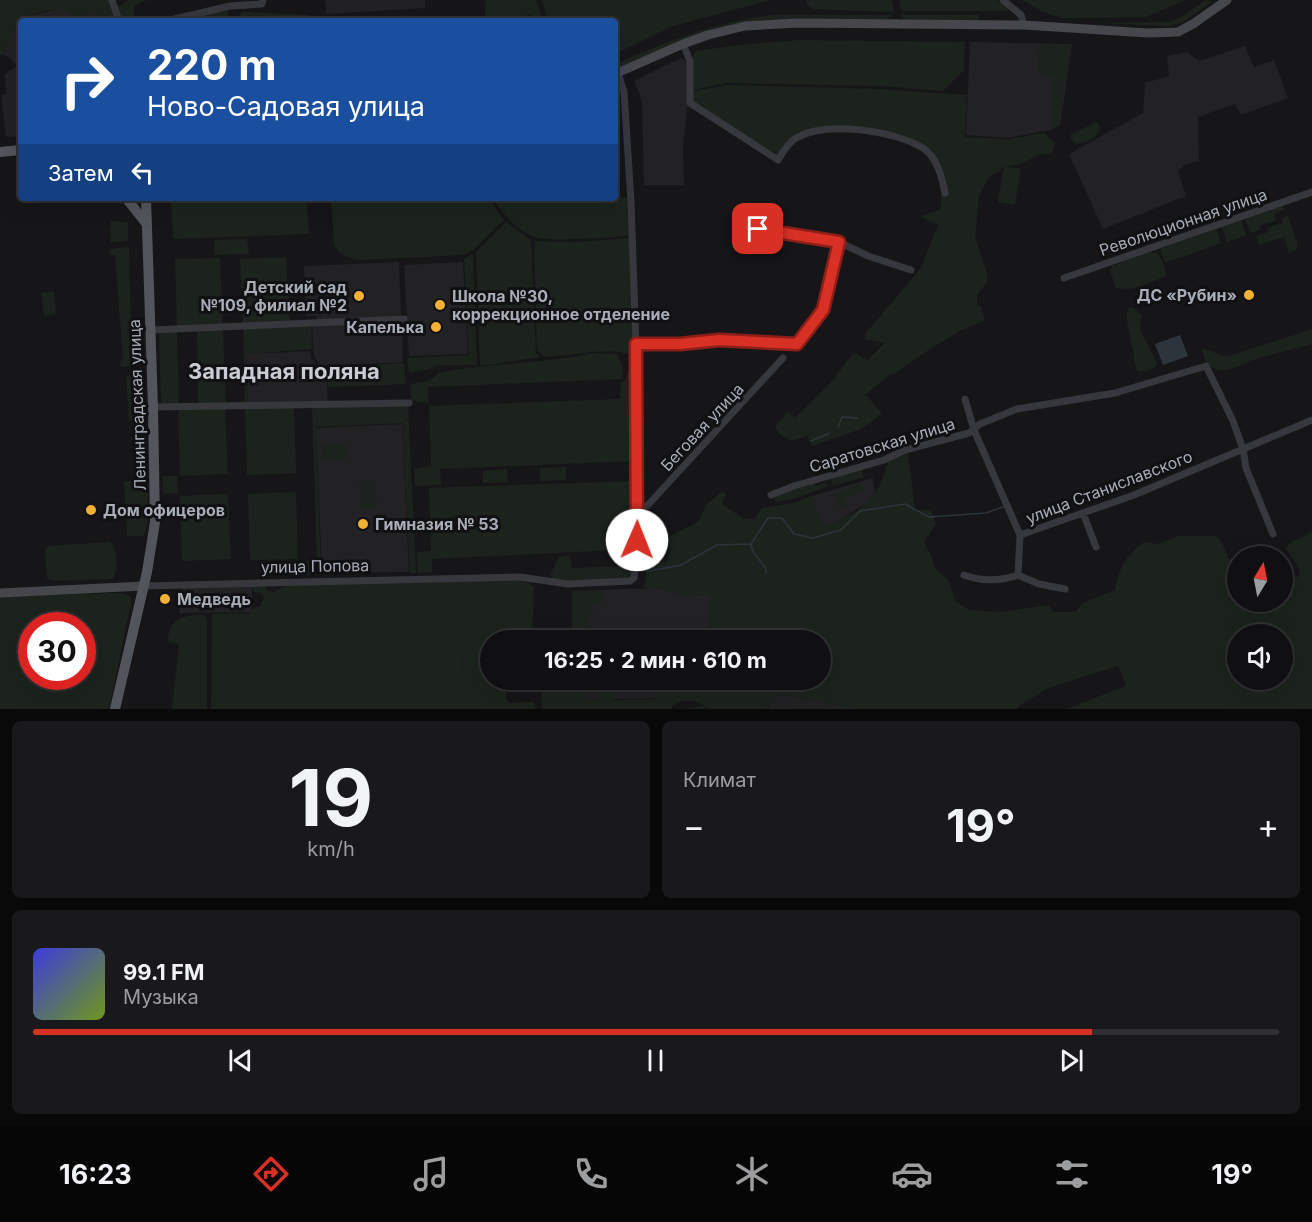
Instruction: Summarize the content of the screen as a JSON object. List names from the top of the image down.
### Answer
{
  "streets": {
    "main road": ["Ленинградская улица", "улица Попова"],
    "street": [
      "Революционная улица",
      "Беговая улица",
      "Саратовская улица",
      "улица Станиславского"
    ]
  },
  "crossings": [
    ["Ленинградская улица", "улица Попова"],
    ["Беговая улица", "улица Попова"],
    ["Саратовская улица", "улица Станиславского"]
  ],
  "districts": ["Западная поляна"],
  "places": [
    "ДС «Рубин»",
    "Детский сад №109, филиал №2",
    "Школа №30, коррекционное отделение",
    "Капелька",
    "Дом офицеров",
    "Гимназия № 53",
    "Медведь"
  ],
  "north": "top",
  "page": {
    "turn": ["220 m", "Ново-Садовая улица"],
    "then": "Затем",
    "limit": "30",
    "trip": "16:25 · 2 мин · 610 m",
    "tile": [
      ["19", "km/h"],
      "Климат"
    ],
    "heat": ["−", "19°", "+"],
    "song": ["99.1 FM", "Музыка"],
    "tabs": ["16:23", "19°"]
  }
}
